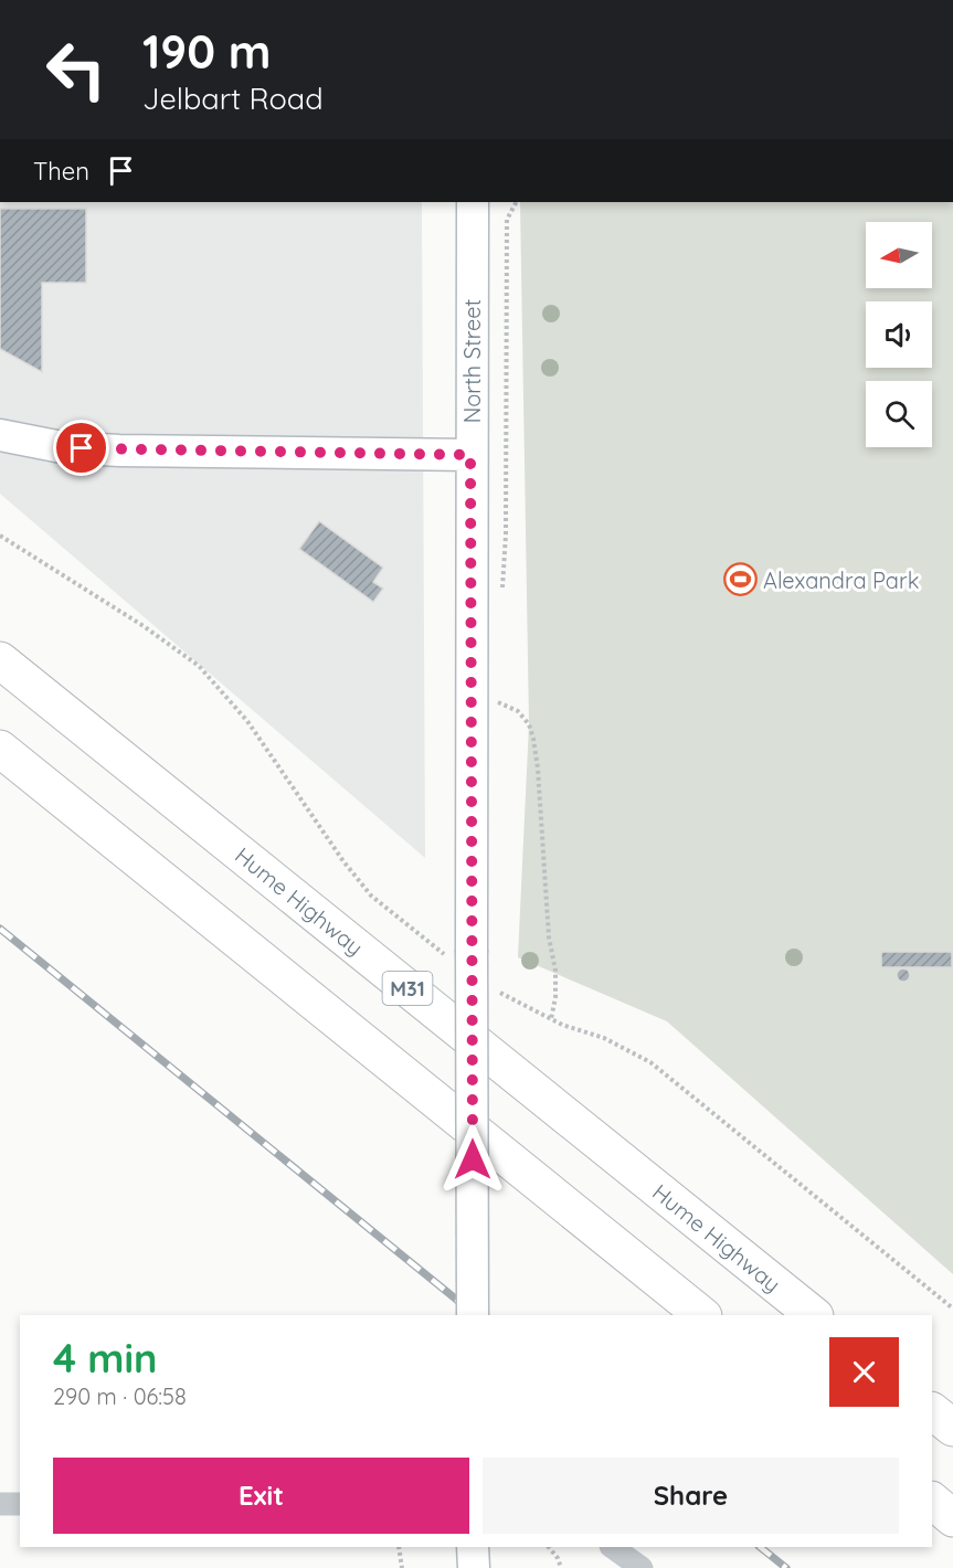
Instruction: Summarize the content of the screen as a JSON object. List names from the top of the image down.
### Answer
{
  "streets": {
    "highway": ["Hume Highway", "M31"],
    "street": ["North Street"]
  },
  "places": {
    "sports": ["Alexandra Park"]
  },
  "north": "left",
  "page": {
    "turn": ["190 m", "Jelbart Road"],
    "then": "Then",
    "heading": ["4 min", "290 m · 06:58"],
    "buttons": ["Exit", "Share"]
  }
}
